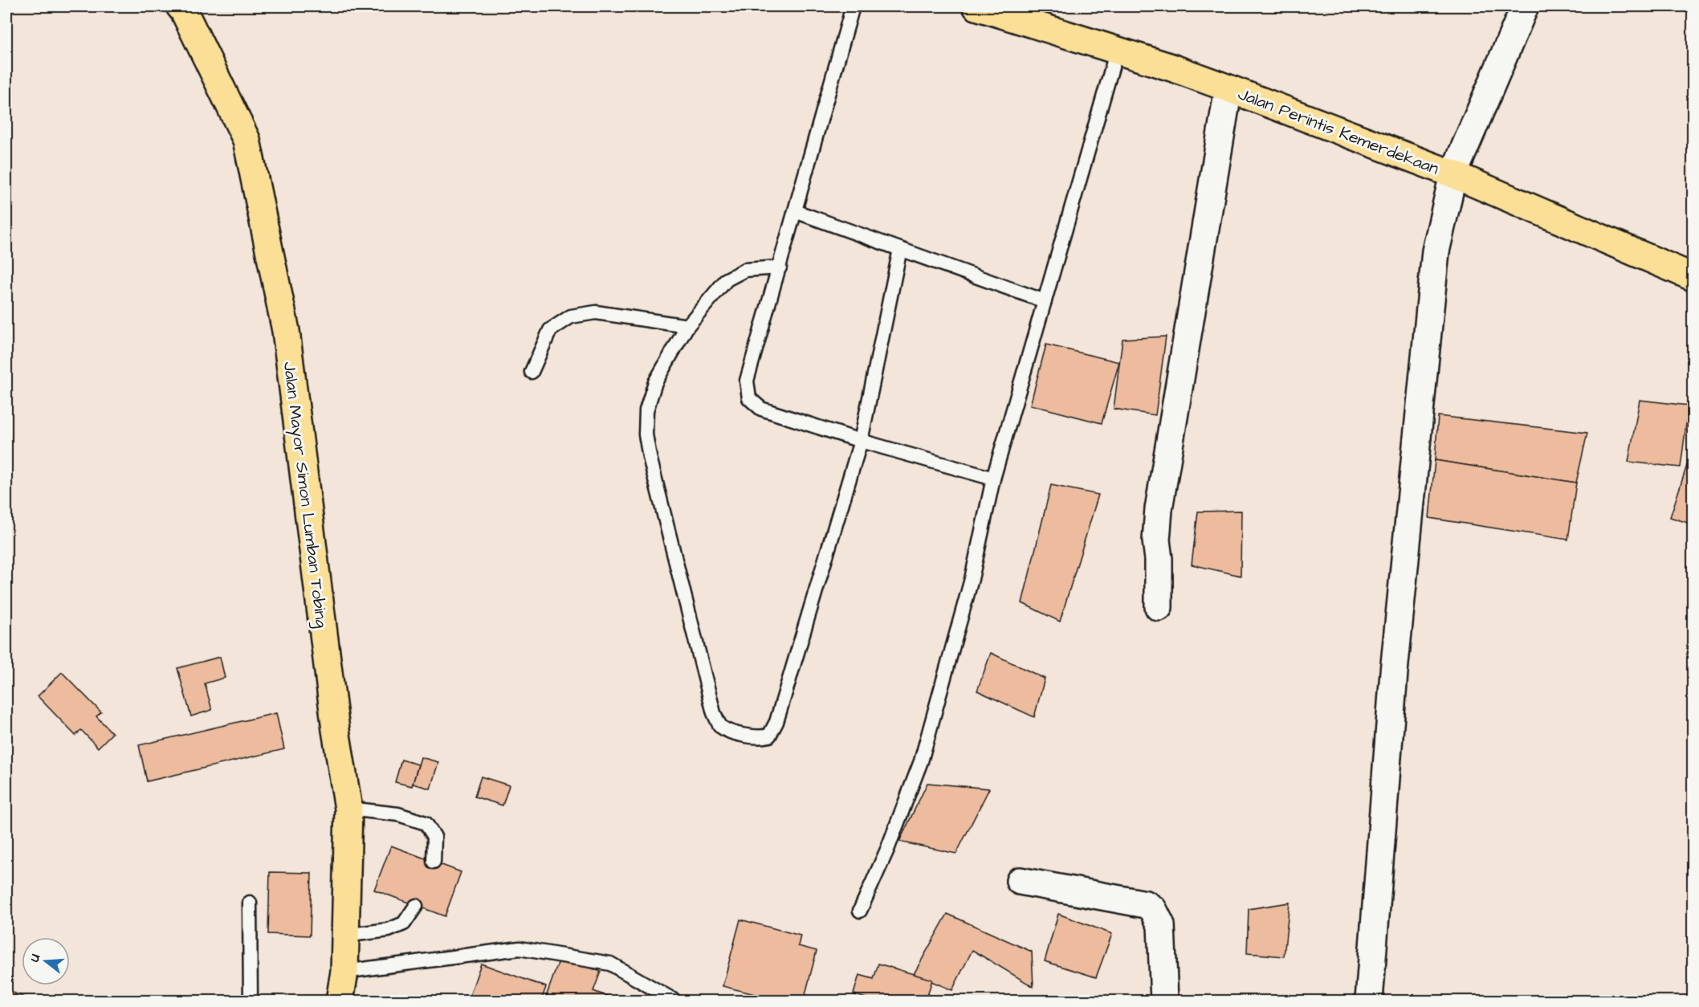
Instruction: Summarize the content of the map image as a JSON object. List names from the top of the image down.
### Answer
{
  "streets": {
    "main road": ["Jalan Perintis Kemerdekaan", "Jalan Mayor Simon Lumban Tobing"]
  },
  "north": "left"
}
